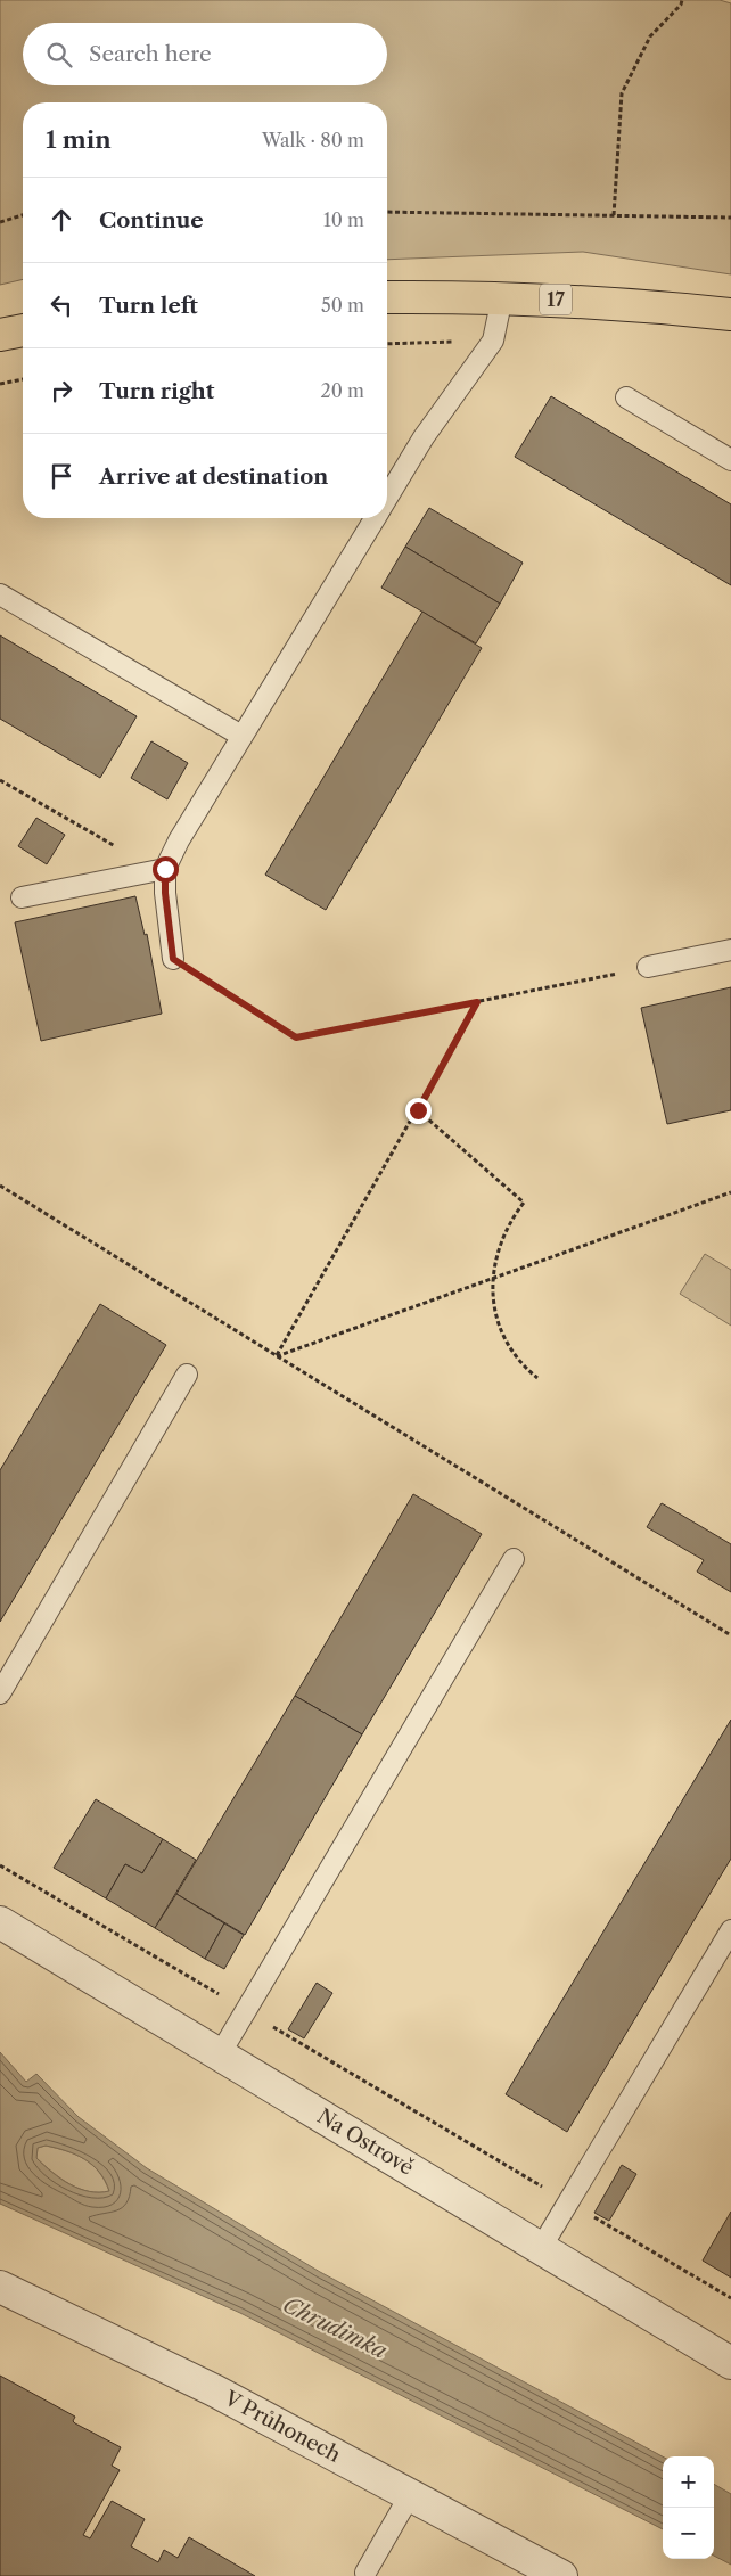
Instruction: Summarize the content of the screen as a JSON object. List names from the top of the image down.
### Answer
{
  "streets": {
    "main road": ["17"],
    "street": ["Na Ostrově", "V Průhonech"]
  },
  "water": ["Chrudimka"],
  "page": {
    "search": "Search here",
    "heading": ["1 min", "Walk · 80 m"],
    "list": [
      ["Continue", "10 m"],
      ["Turn left", "50 m"],
      ["Turn right", "20 m"],
      "Arrive at destination"
    ],
    "map_buttons": ["+", "−"]
  }
}
